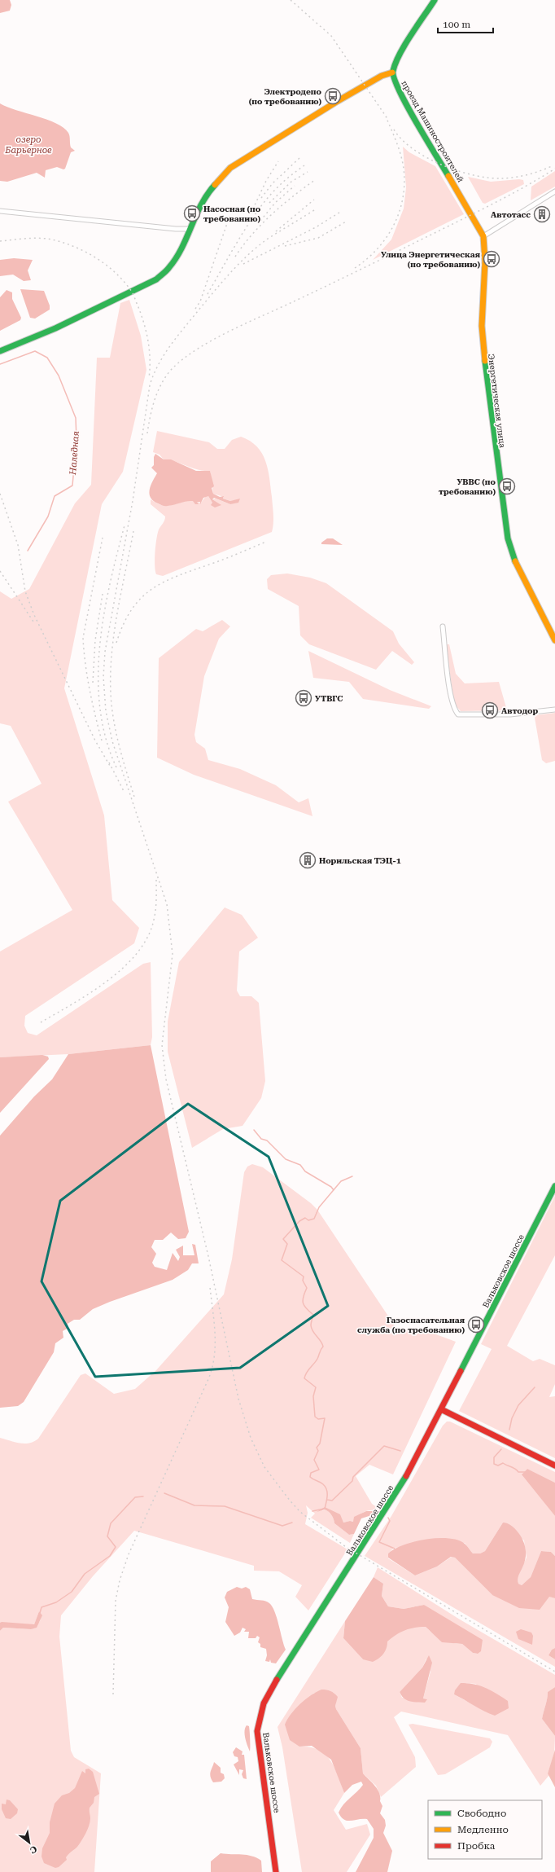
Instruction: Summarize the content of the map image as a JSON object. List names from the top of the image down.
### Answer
{
  "streets": {
    "street": ["проезд Машиностроителей", "Энергетическая улица", "Вальковское шоссе"]
  },
  "crossings": [
    ["проезд Машиностроителей", "Энергетическая улица"]
  ],
  "water": ["озеро Барьерное", "Наледная"],
  "places": {
    "bus stop": [
      "Электродепо (по требованию)",
      "Насосная (по требованию)",
      "Улица Энергетическая (по требованию)",
      "УВВС (по требованию)",
      "УТВГС",
      "Автодор",
      "Газоспасательная служба (по требованию)"
    ],
    "building": ["Автотасс", "Норильская ТЭЦ-1"]
  },
  "legend": ["Свободно", "Медленно", "Пробка"],
  "scale_bar": "100 m",
  "north": "bottom right"
}
